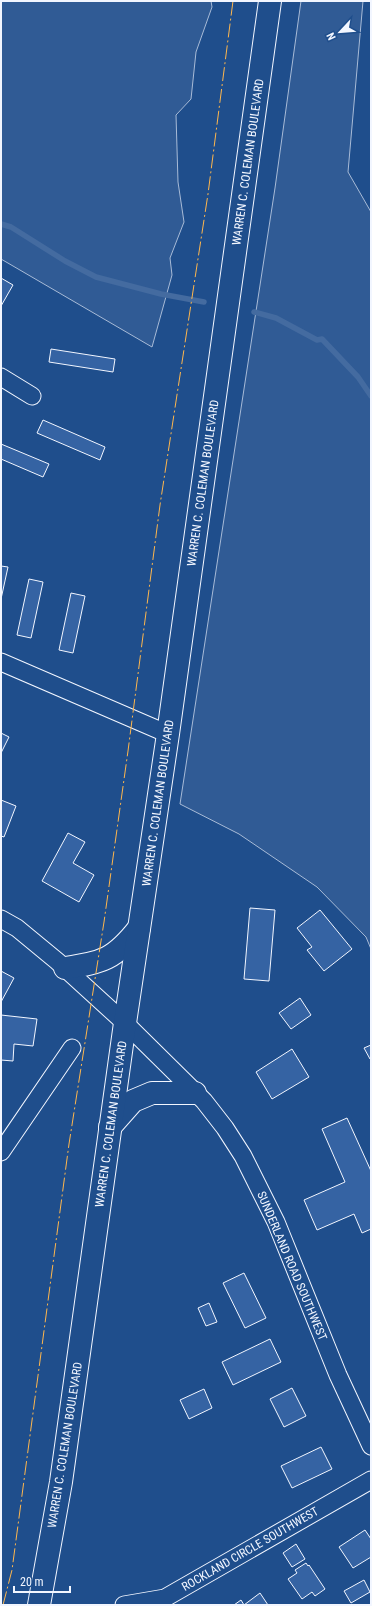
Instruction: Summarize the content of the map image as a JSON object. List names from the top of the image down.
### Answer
{
  "streets": {
    "main road": ["WARREN C. COLEMAN BOULEVARD"],
    "street": ["SUNDERLAND ROAD SOUTHWEST", "ROCKLAND CIRCLE SOUTHWEST"]
  },
  "crossings": [
    ["WARREN C. COLEMAN BOULEVARD", "SUNDERLAND ROAD SOUTHWEST"]
  ],
  "scale_bar": "20 m",
  "north": "bottom left"
}
